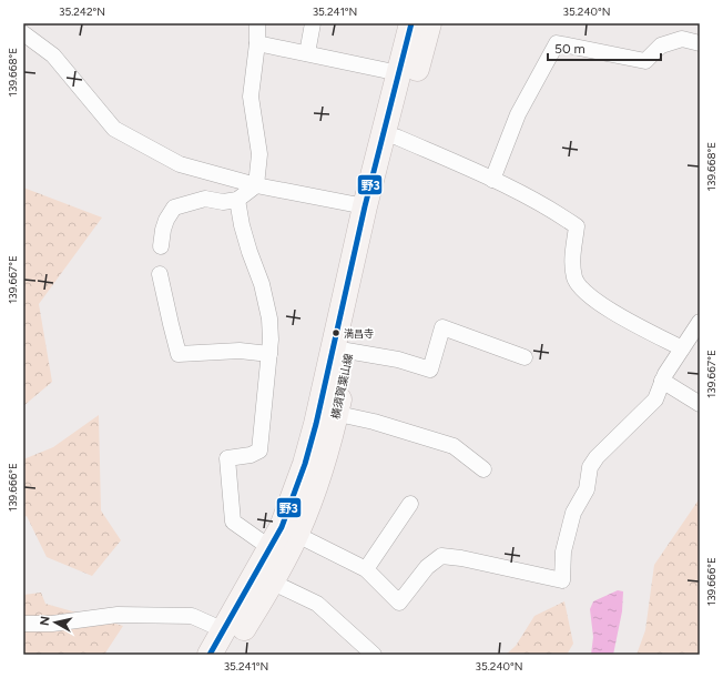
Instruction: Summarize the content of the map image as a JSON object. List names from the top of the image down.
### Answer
{
  "streets": {
    "main road": ["横須賀葉山線"]
  },
  "places": ["満昌寺"],
  "lines": ["transit line 野3"],
  "scale_bar": "50 m",
  "north": "left",
  "coordinates": [
    "35.242°N",
    "35.241°N",
    "35.240°N",
    "139.668°E",
    "139.667°E",
    "139.666°E"
  ]
}
